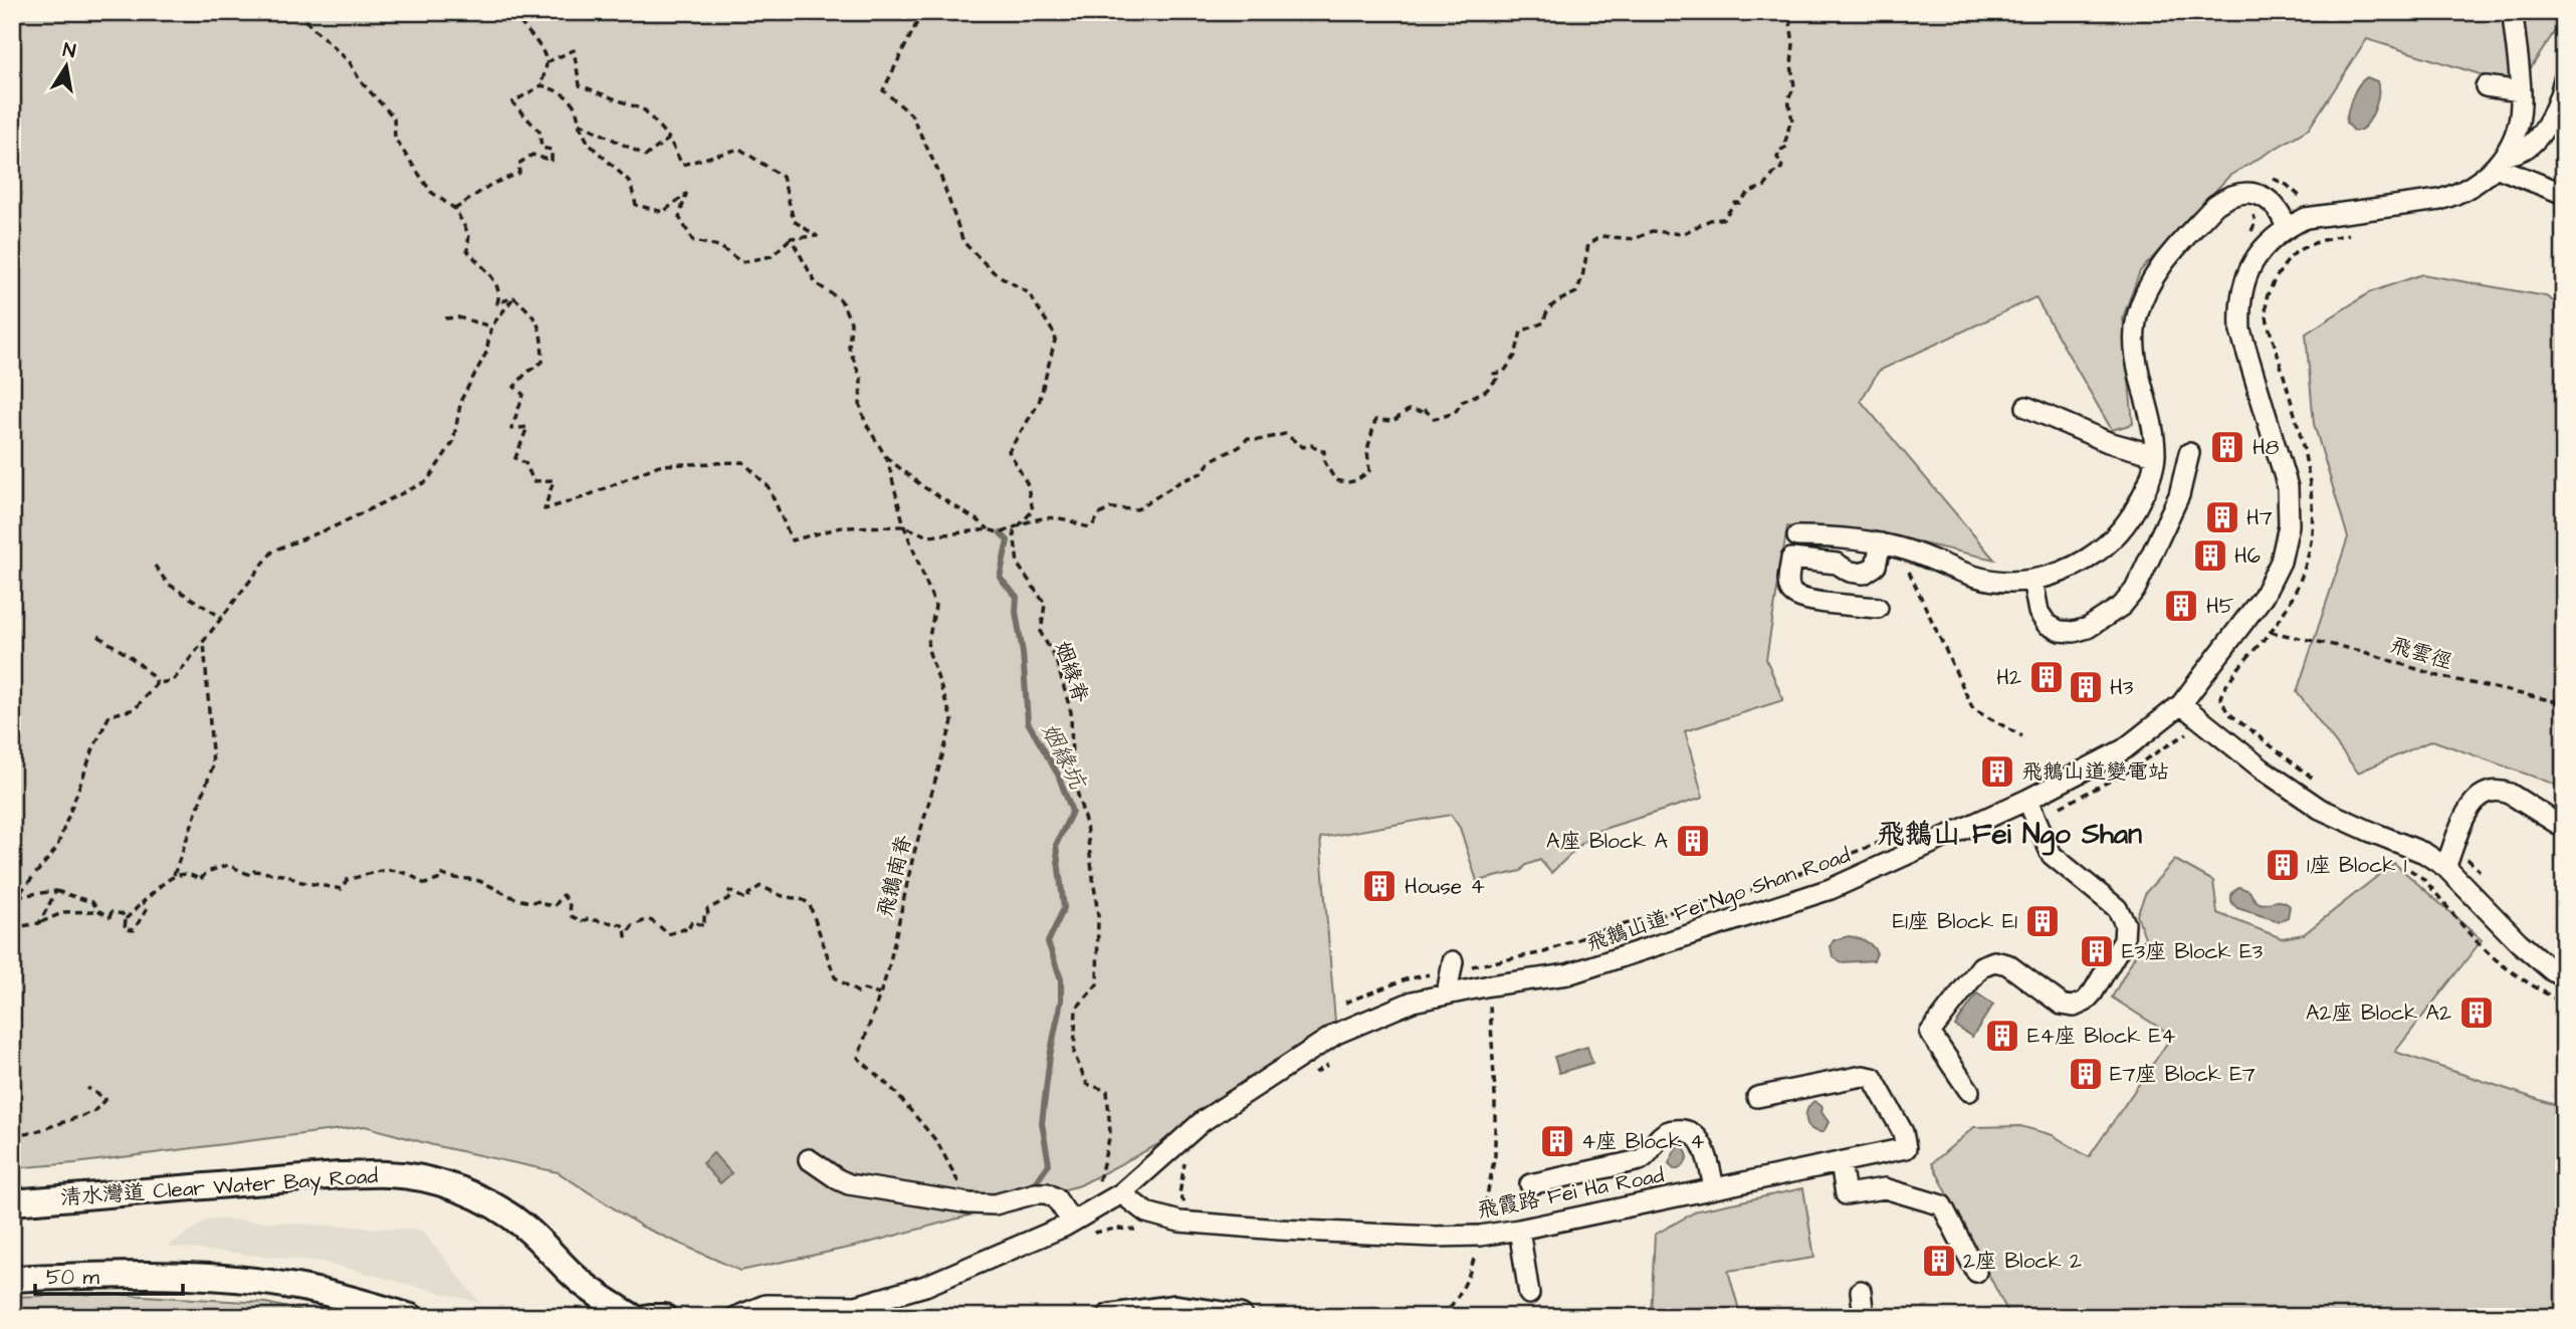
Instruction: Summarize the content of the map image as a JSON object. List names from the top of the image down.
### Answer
{
  "streets": {
    "main road": ["清水灣道 Clear Water Bay Road"],
    "street": ["飛鵝山道 Fei Ngo Shan Road", "飛霞路 Fei Ha Road"],
    "path": ["飛雲徑", "姻緣脊", "飛鵝南脊"]
  },
  "crossings": [
    ["姻緣脊", "飛鵝山道 Fei Ngo Shan Road"],
    ["飛鵝山道 Fei Ngo Shan Road", "飛霞路 Fei Ha Road"]
  ],
  "districts": ["飛鵝山 Fei Ngo Shan"],
  "water": ["姻緣坑"],
  "places": {
    "building": [
      "H8",
      "H7",
      "H6",
      "H5",
      "H2",
      "H3",
      "飛鵝山道變電站",
      "A座 Block A",
      "1座 Block 1",
      "House 4",
      "E1座 Block E1",
      "E3座 Block E3",
      "A2座 Block A2",
      "E4座 Block E4",
      "E7座 Block E7",
      "4座 Block 4",
      "2座 Block 2"
    ]
  },
  "scale_bar": "50 m",
  "north": "top"
}
